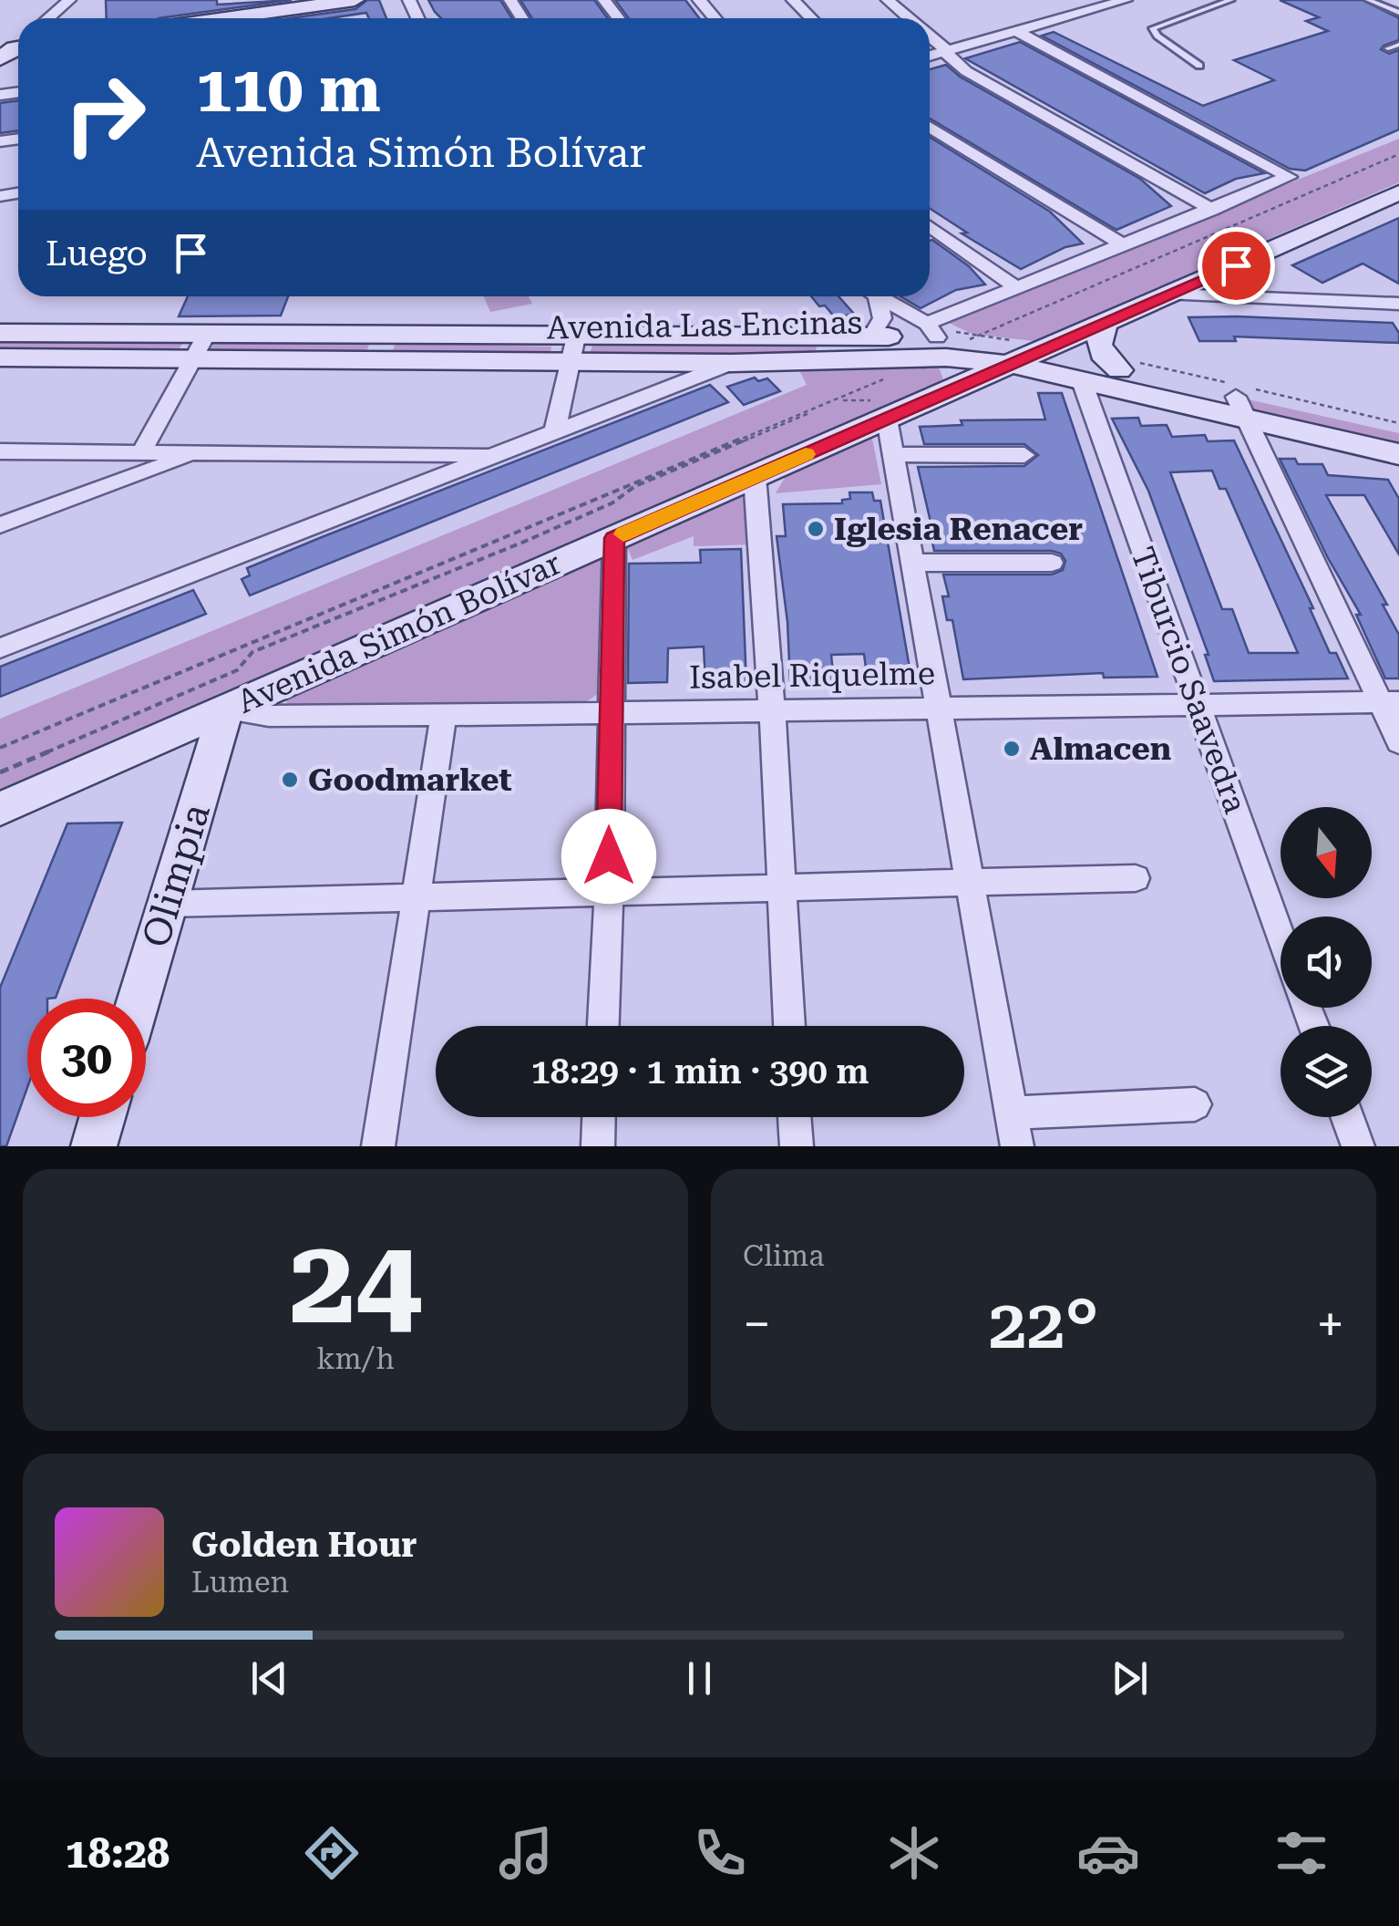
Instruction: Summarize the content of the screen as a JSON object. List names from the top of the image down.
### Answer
{
  "streets": {
    "main road": ["Avenida Las Encinas", "Avenida Simón Bolívar", "Olimpia"],
    "street": ["Isabel Riquelme", "Tiburcio Saavedra"]
  },
  "crossings": [
    ["Avenida Las Encinas", "Avenida Simón Bolívar"],
    ["Avenida Las Encinas", "Tiburcio Saavedra"],
    ["Avenida Simón Bolívar", "Isabel Riquelme"],
    ["Avenida Simón Bolívar", "Olimpia"],
    ["Isabel Riquelme", "Tiburcio Saavedra"],
    ["Isabel Riquelme", "Olimpia"]
  ],
  "places": ["Iglesia Renacer", "Almacen", "Goodmarket"],
  "north": "bottom",
  "page": {
    "turn": ["110 m", "Avenida Simón Bolívar"],
    "then": "Luego",
    "limit": "30",
    "trip": "18:29 · 1 min · 390 m",
    "tile": [
      ["24", "km/h"],
      "Clima"
    ],
    "heat": ["−", "22°", "+"],
    "song": ["Golden Hour", "Lumen"],
    "tabs": "18:28"
  }
}
